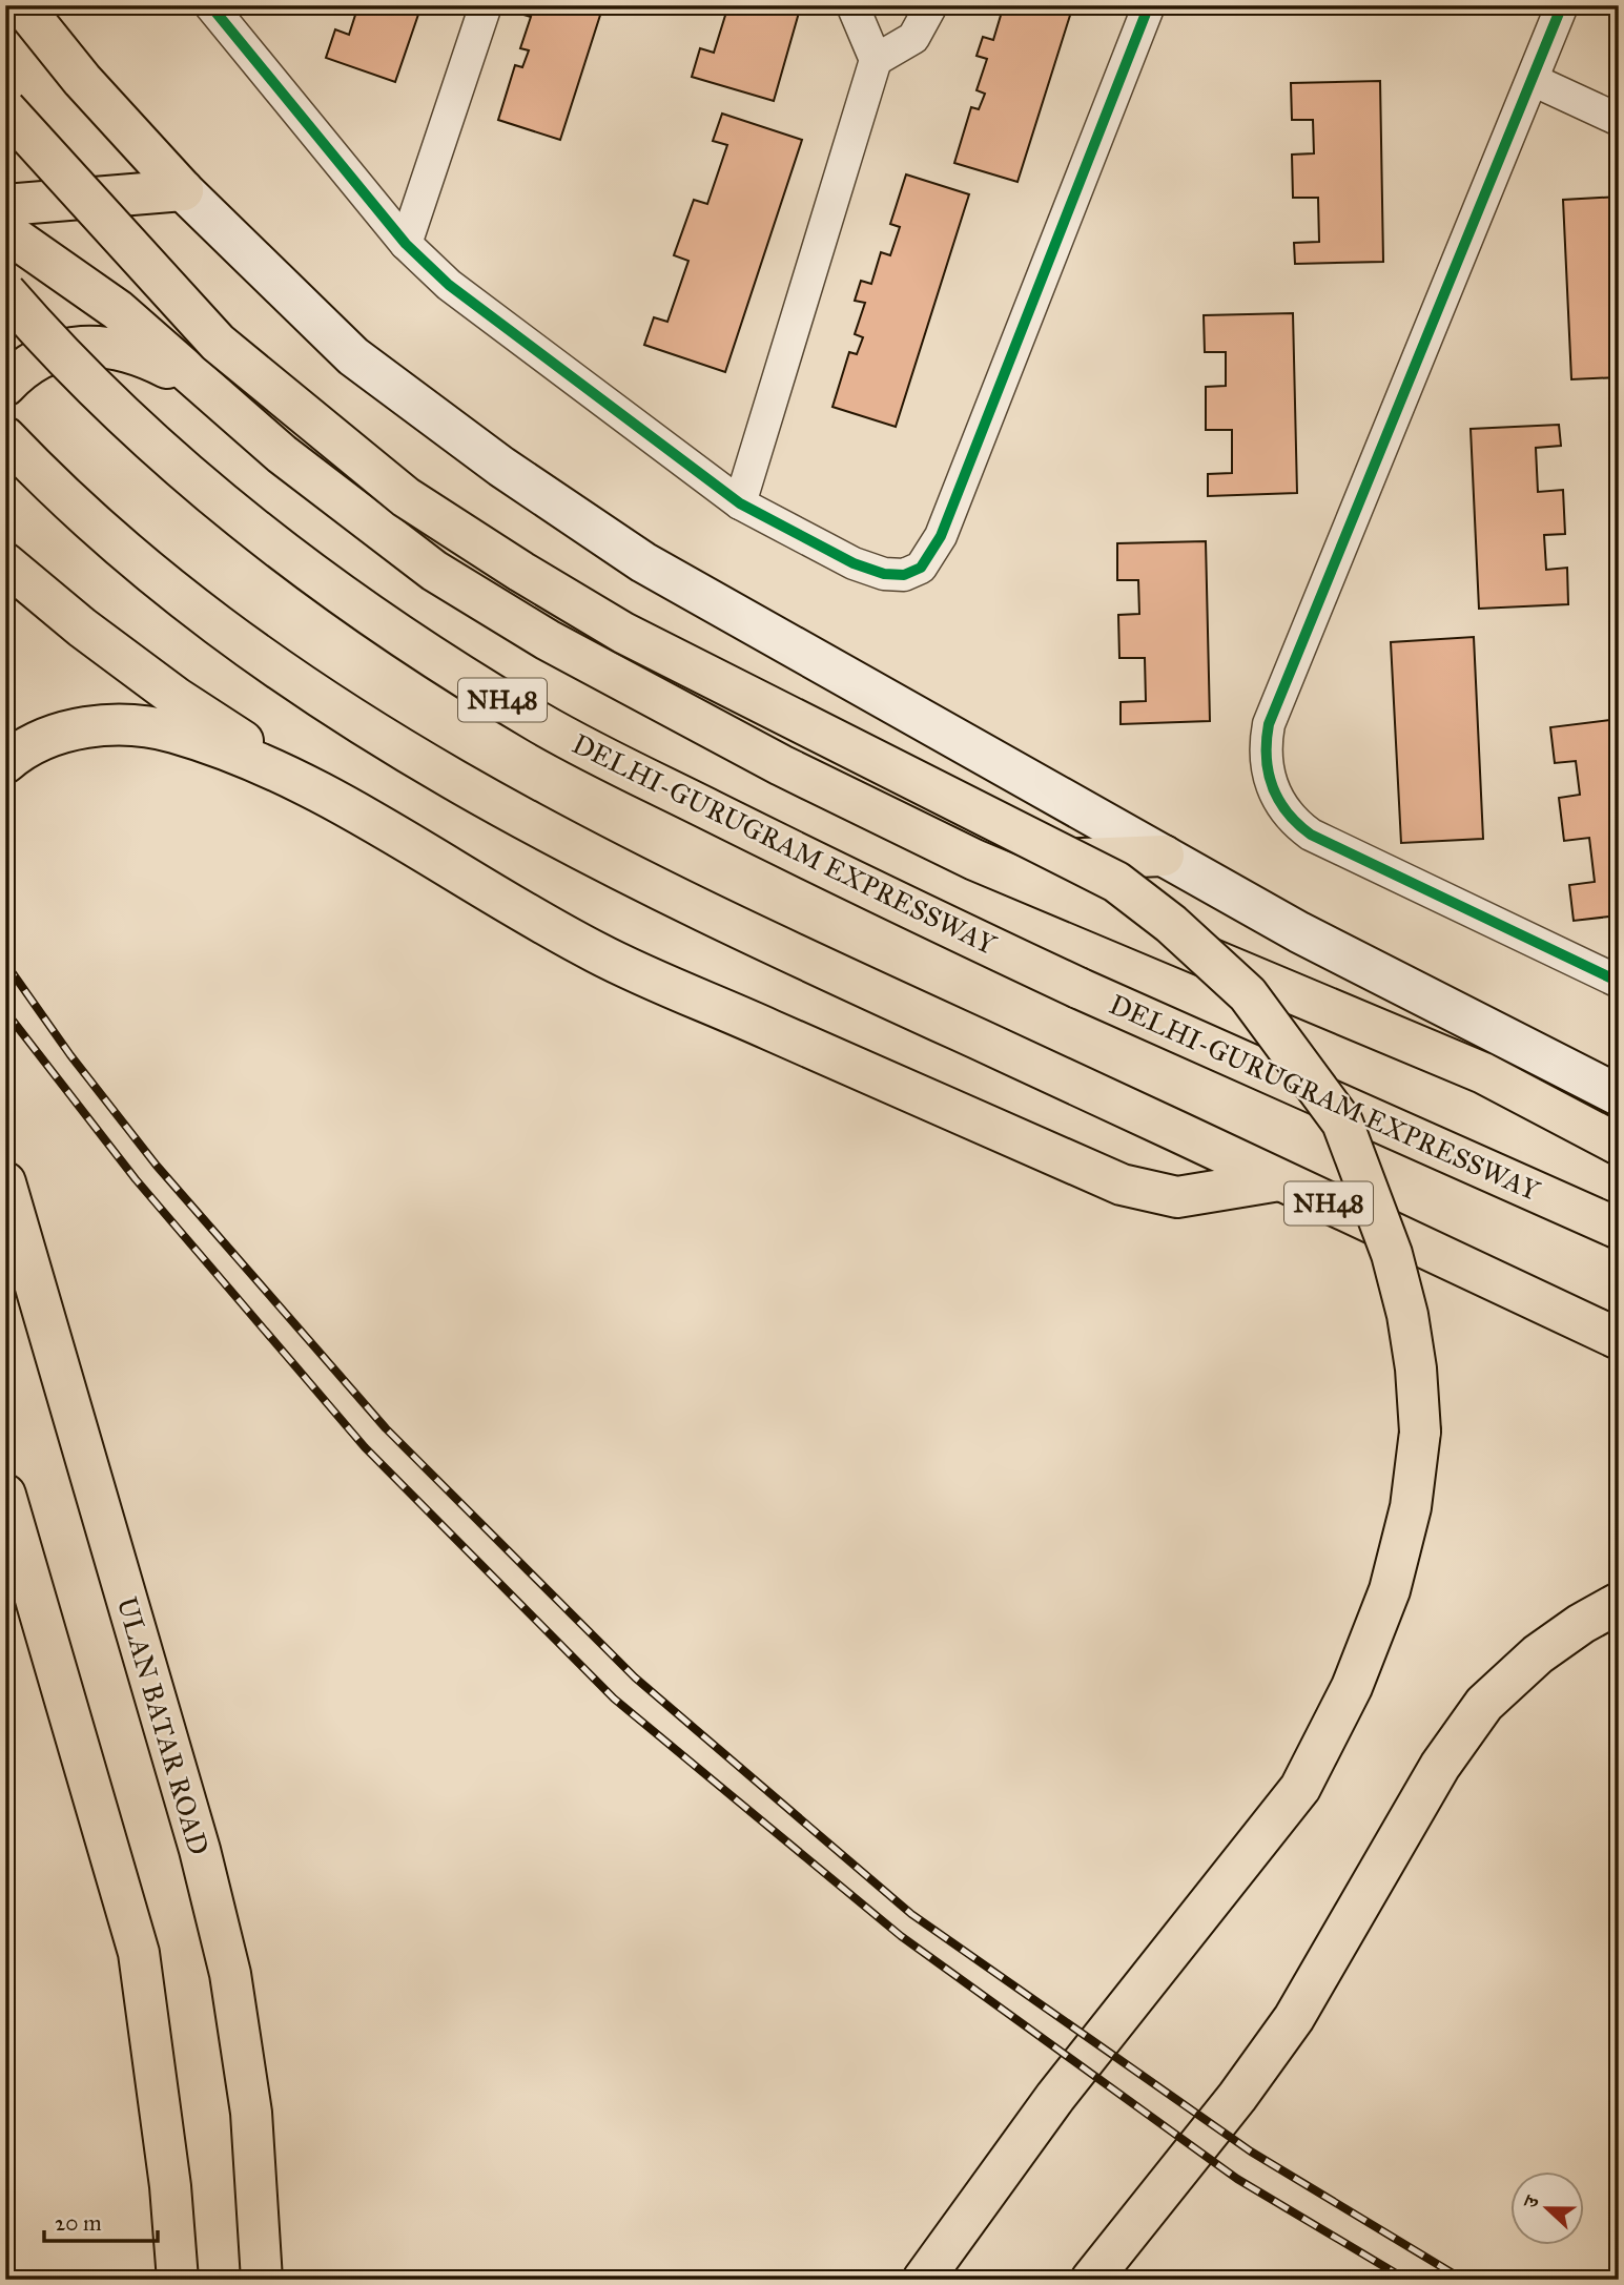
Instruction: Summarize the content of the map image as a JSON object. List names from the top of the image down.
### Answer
{
  "streets": {
    "main road": ["NH48", "DELHI-GURUGRAM EXPRESSWAY", "ULAN BATAR ROAD"]
  },
  "scale_bar": "20 m",
  "north": "left"
}
